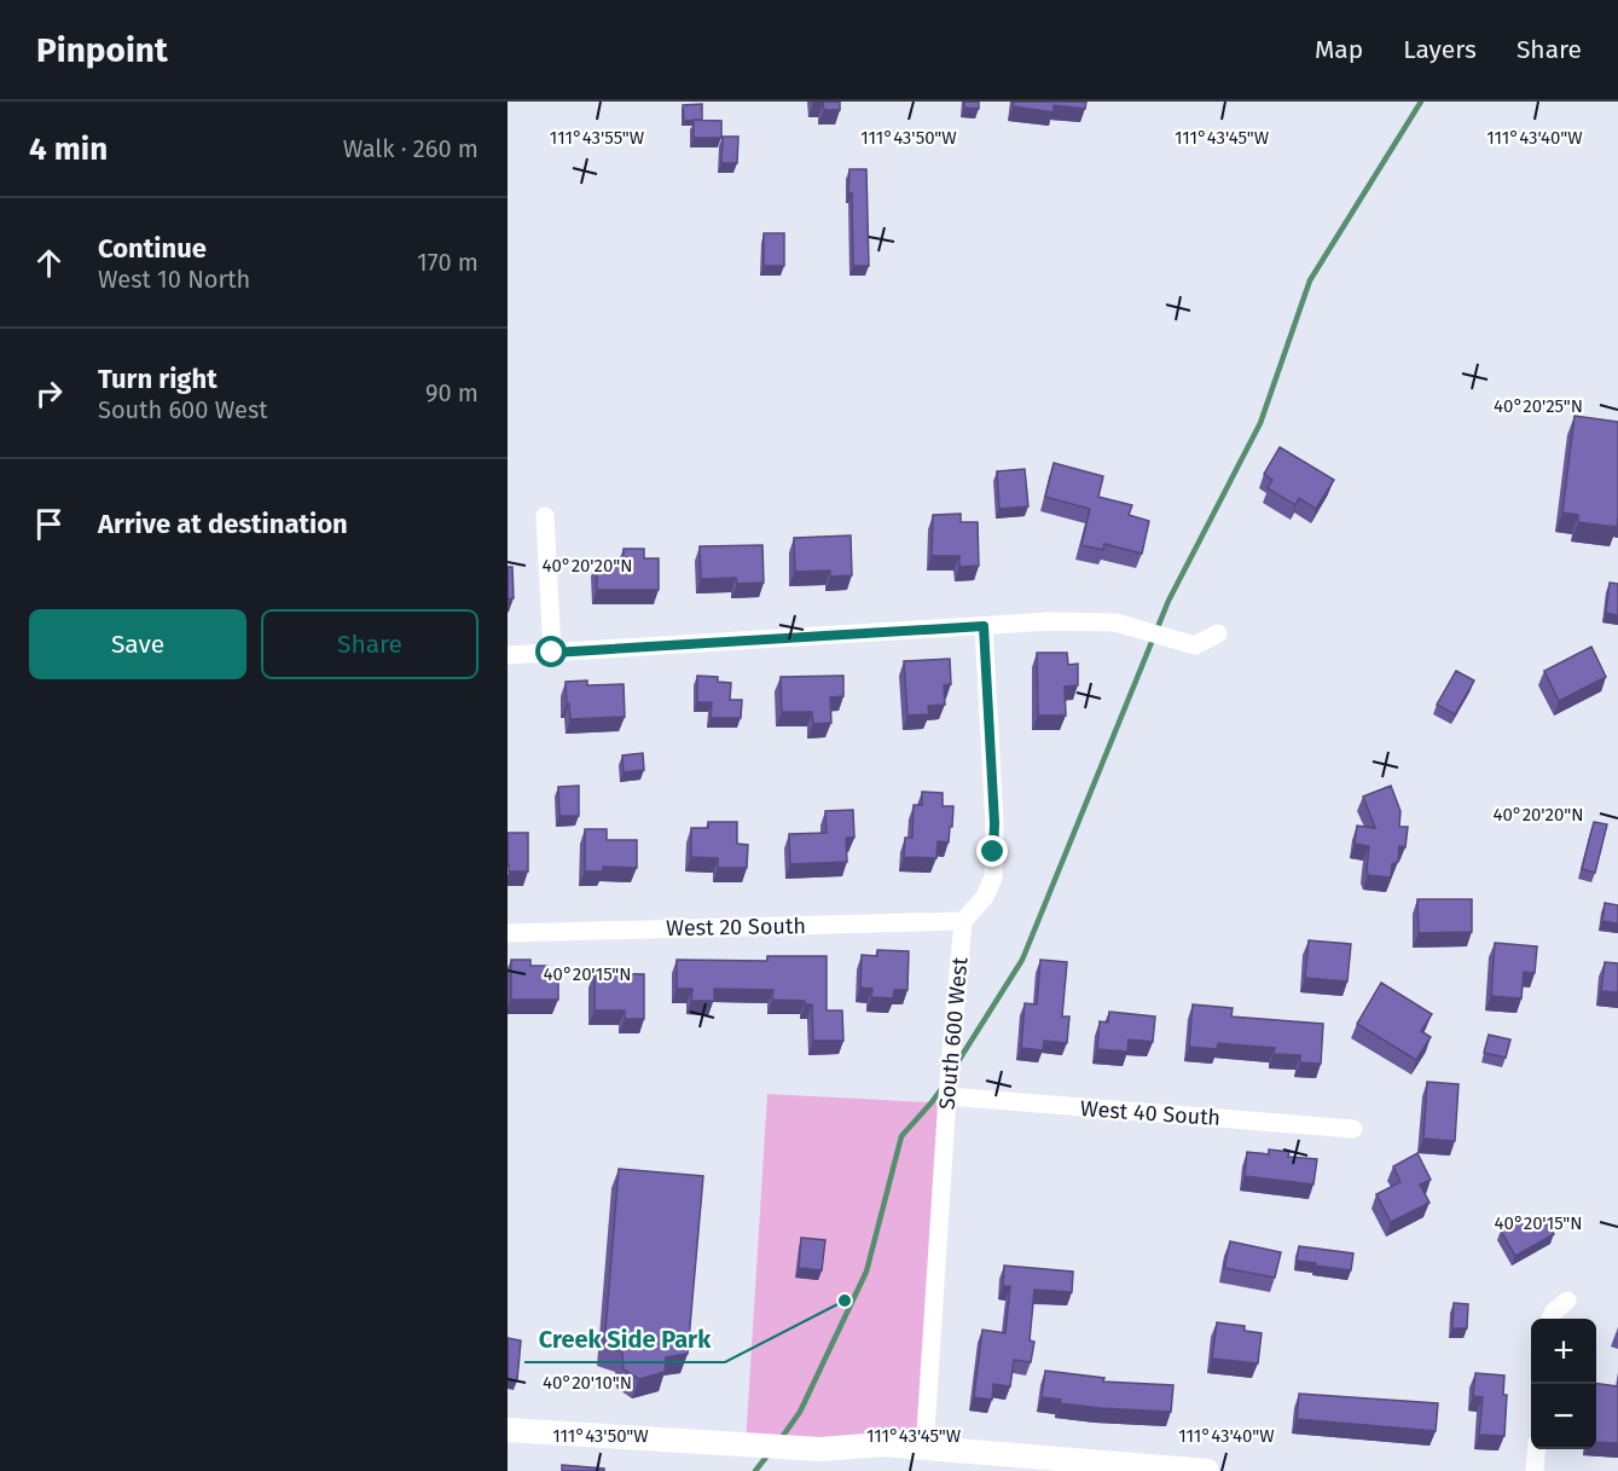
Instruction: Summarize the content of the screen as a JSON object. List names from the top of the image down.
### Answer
{
  "streets": {
    "street": ["West 20 South", "South 600 West", "West 40 South"]
  },
  "crossings": [
    ["West 20 South", "South 600 West"],
    ["South 600 West", "West 40 South"]
  ],
  "places": ["Creek Side Park"],
  "page": {
    "header": "Pinpoint",
    "nav": ["Map", "Layers", "Share"],
    "heading": ["4 min", "Walk · 260 m"],
    "list": [
      ["Continue", "West 10 North", "170 m"],
      ["Turn right", "South 600 West", "90 m"],
      "Arrive at destination"
    ],
    "buttons": ["Save", "Share"],
    "map_buttons": ["+", "−"]
  },
  "coordinates": [
    "111°43'55\"W",
    "111°43'45\"W",
    "111°43'40\"W",
    "111°43'50\"W",
    "40°20'25\"N",
    "40°20'20\"N",
    "40°20'15\"N",
    "40°20'10\"N"
  ]
}
